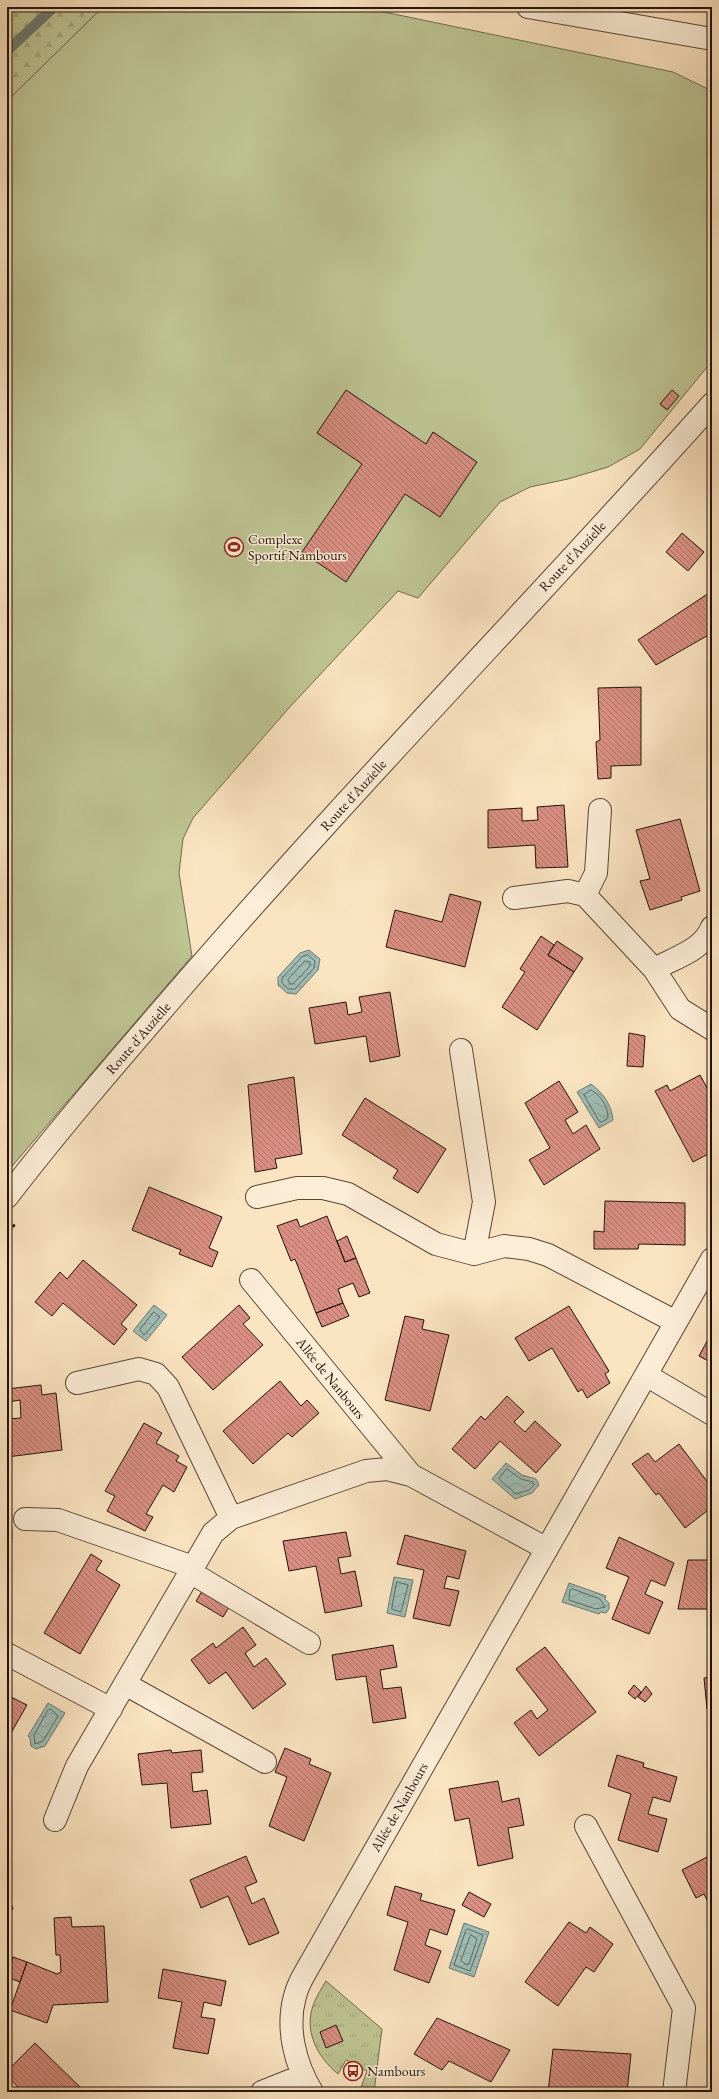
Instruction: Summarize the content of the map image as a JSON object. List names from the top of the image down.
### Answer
{
  "streets": {
    "street": ["Route d'Auzielle", "Allée de Nanbours"]
  },
  "places": {
    "sports": ["Complexe Sportif Nambours"],
    "bus stop": ["Nambours"]
  }
}
